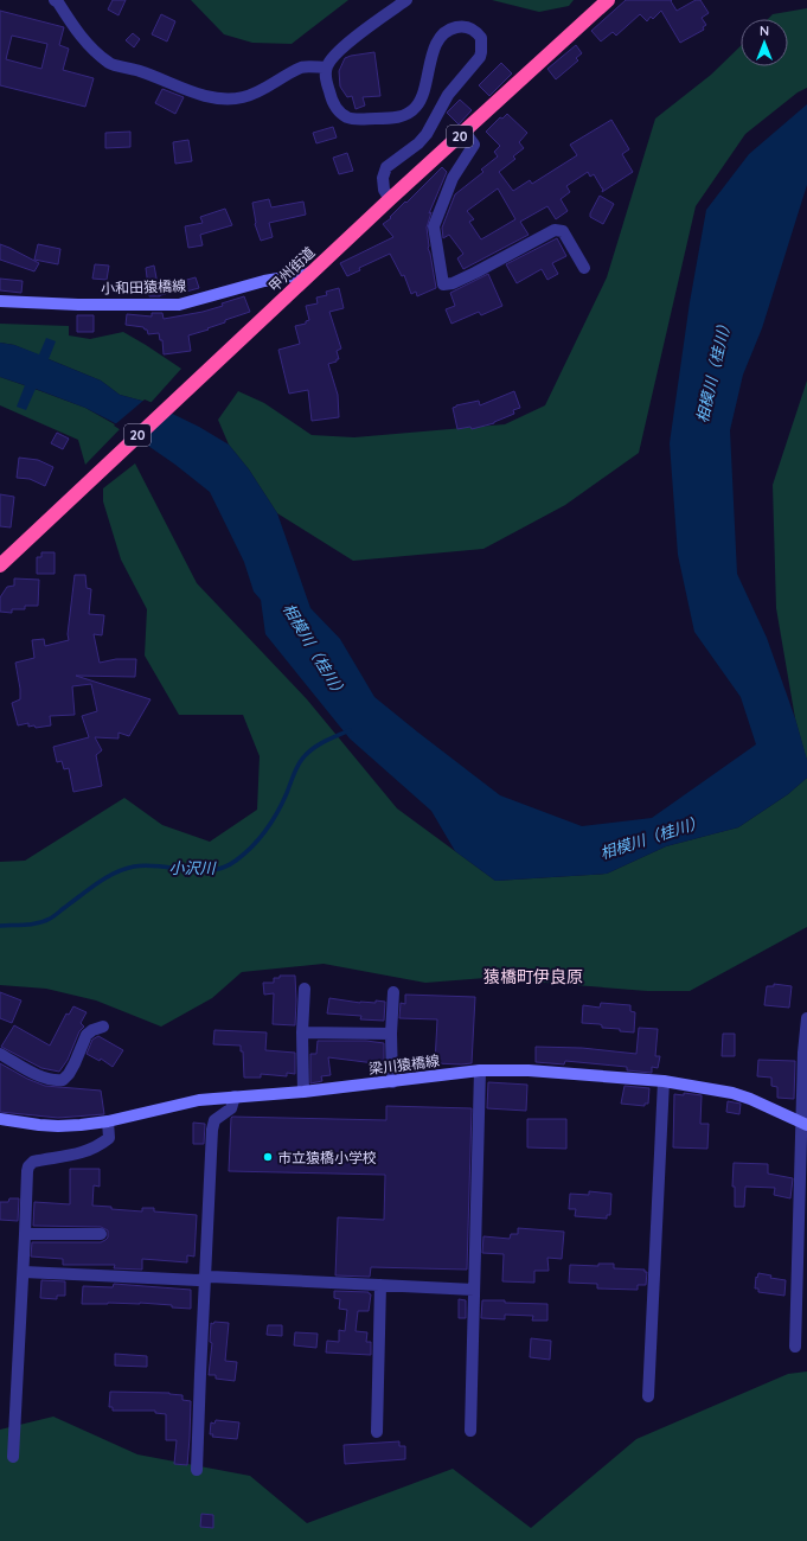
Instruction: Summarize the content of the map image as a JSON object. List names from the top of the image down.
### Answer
{
  "streets": {
    "highway": ["20", "甲州街道"],
    "main road": ["小和田猿橋線", "梁川猿橋線"]
  },
  "crossings": [
    ["甲州街道", "小和田猿橋線"]
  ],
  "districts": ["猿橋町伊良原"],
  "water": ["相模川（桂川）", "小沢川"],
  "places": ["市立猿橋小学校"],
  "north": "top"
}
